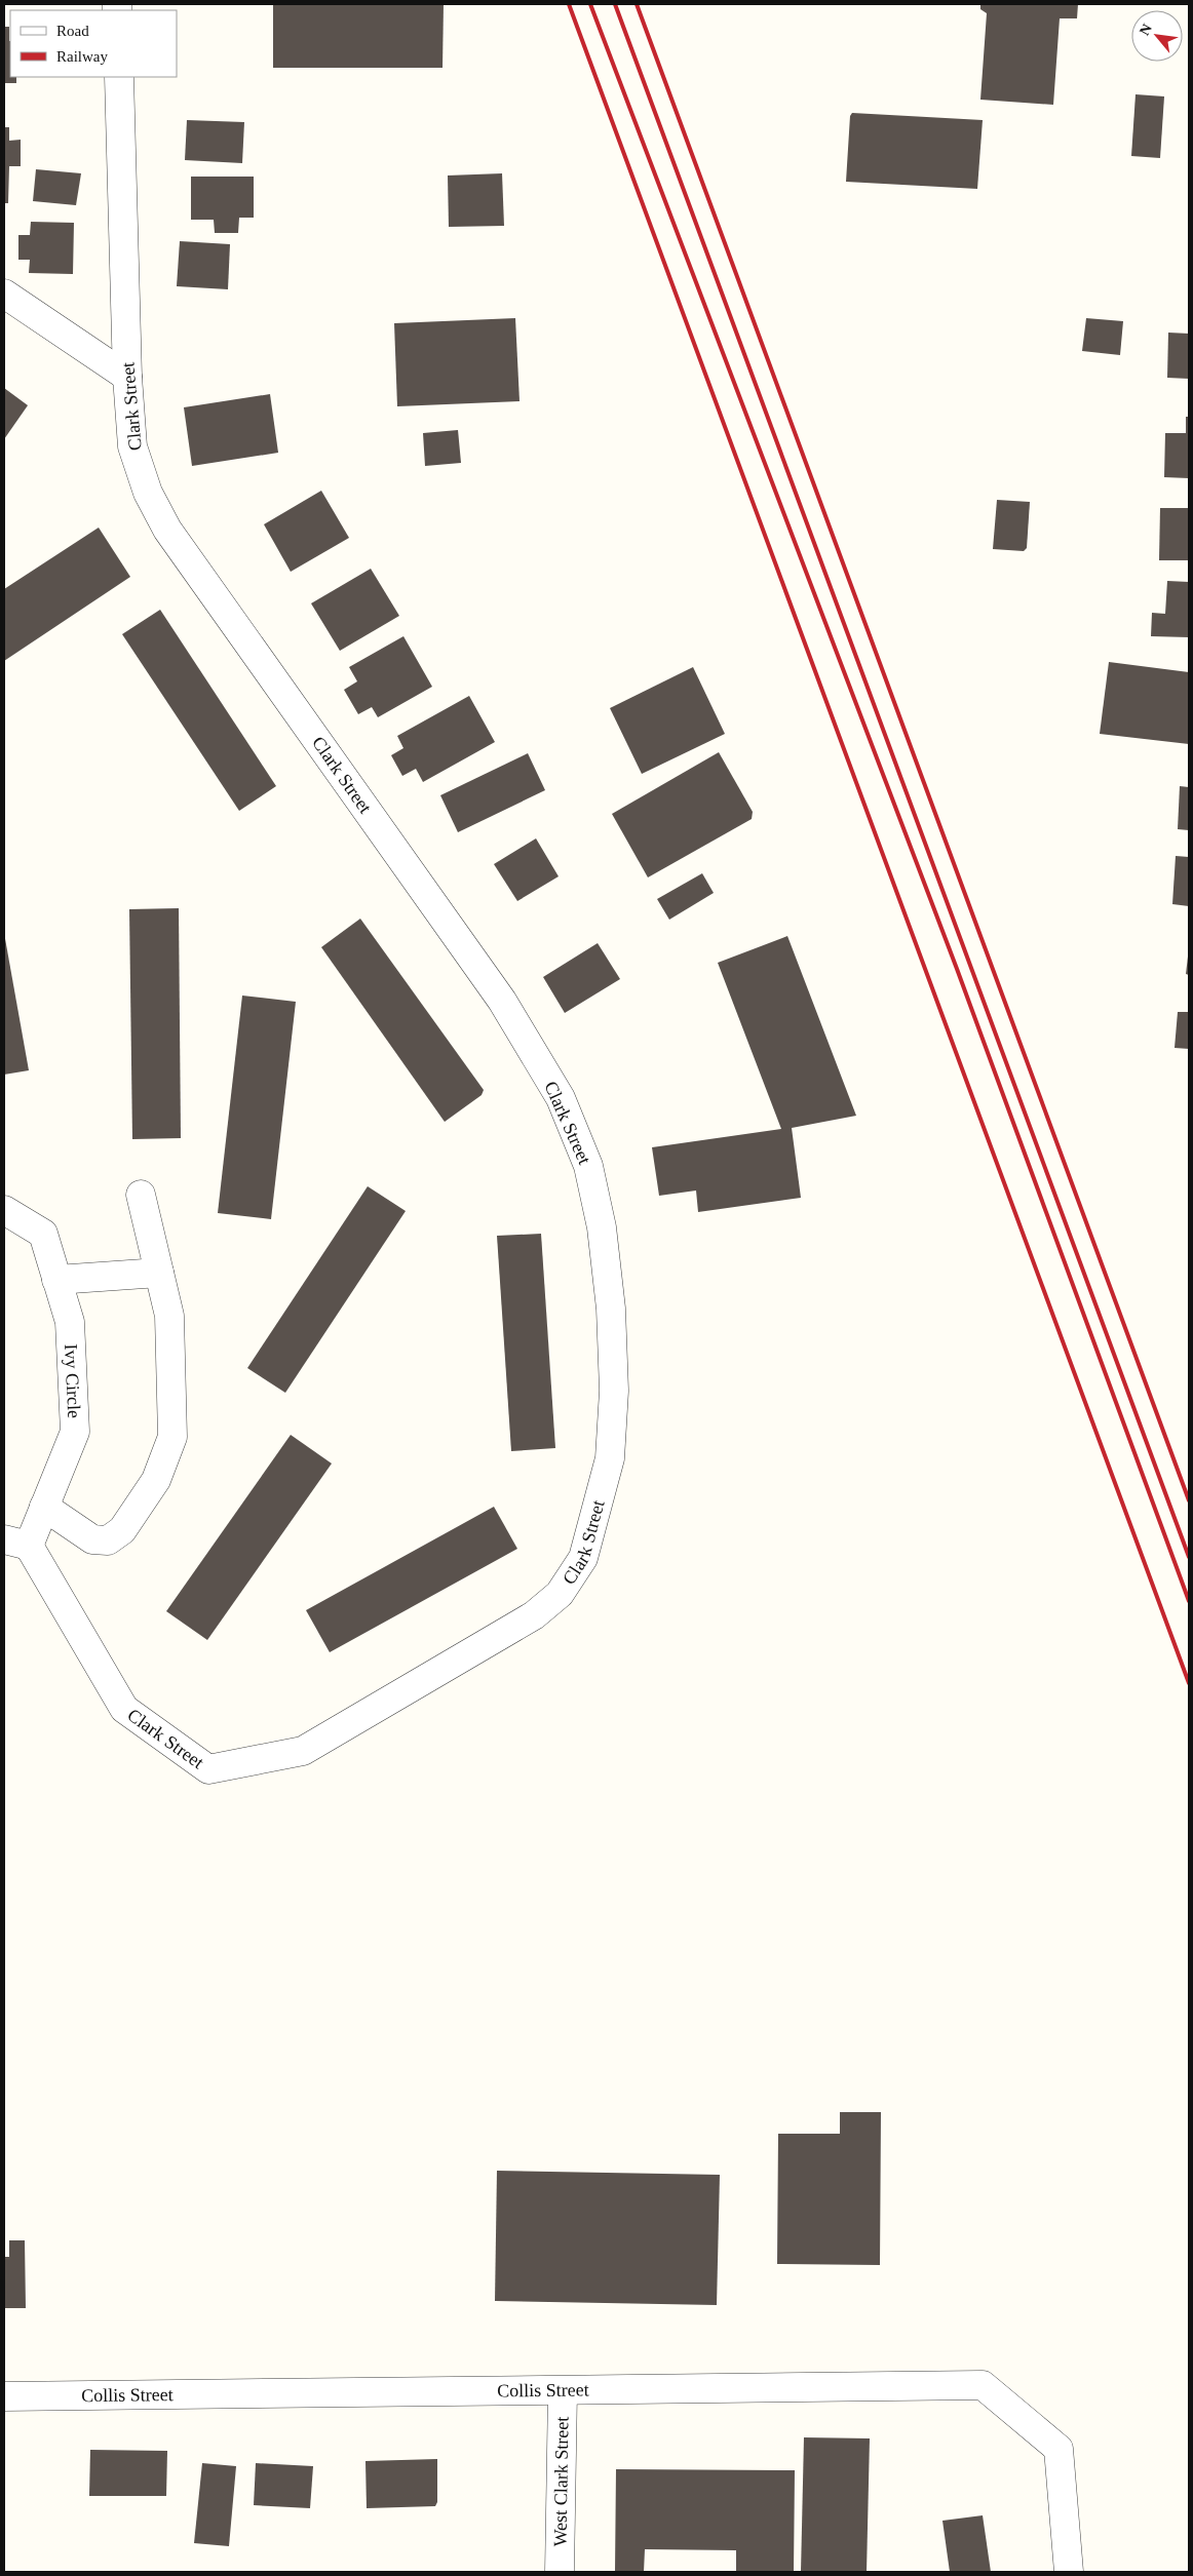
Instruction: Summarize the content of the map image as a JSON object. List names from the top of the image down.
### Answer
{
  "streets": {
    "street": [
      "Clark Street",
      "Ivy Circle",
      "Collis Street",
      "West Clark Street"
    ]
  },
  "crossings": [
    ["Clark Street", "Ivy Circle"],
    ["Collis Street", "West Clark Street"]
  ],
  "legend": ["Road", "Railway"],
  "north": "top left"
}
